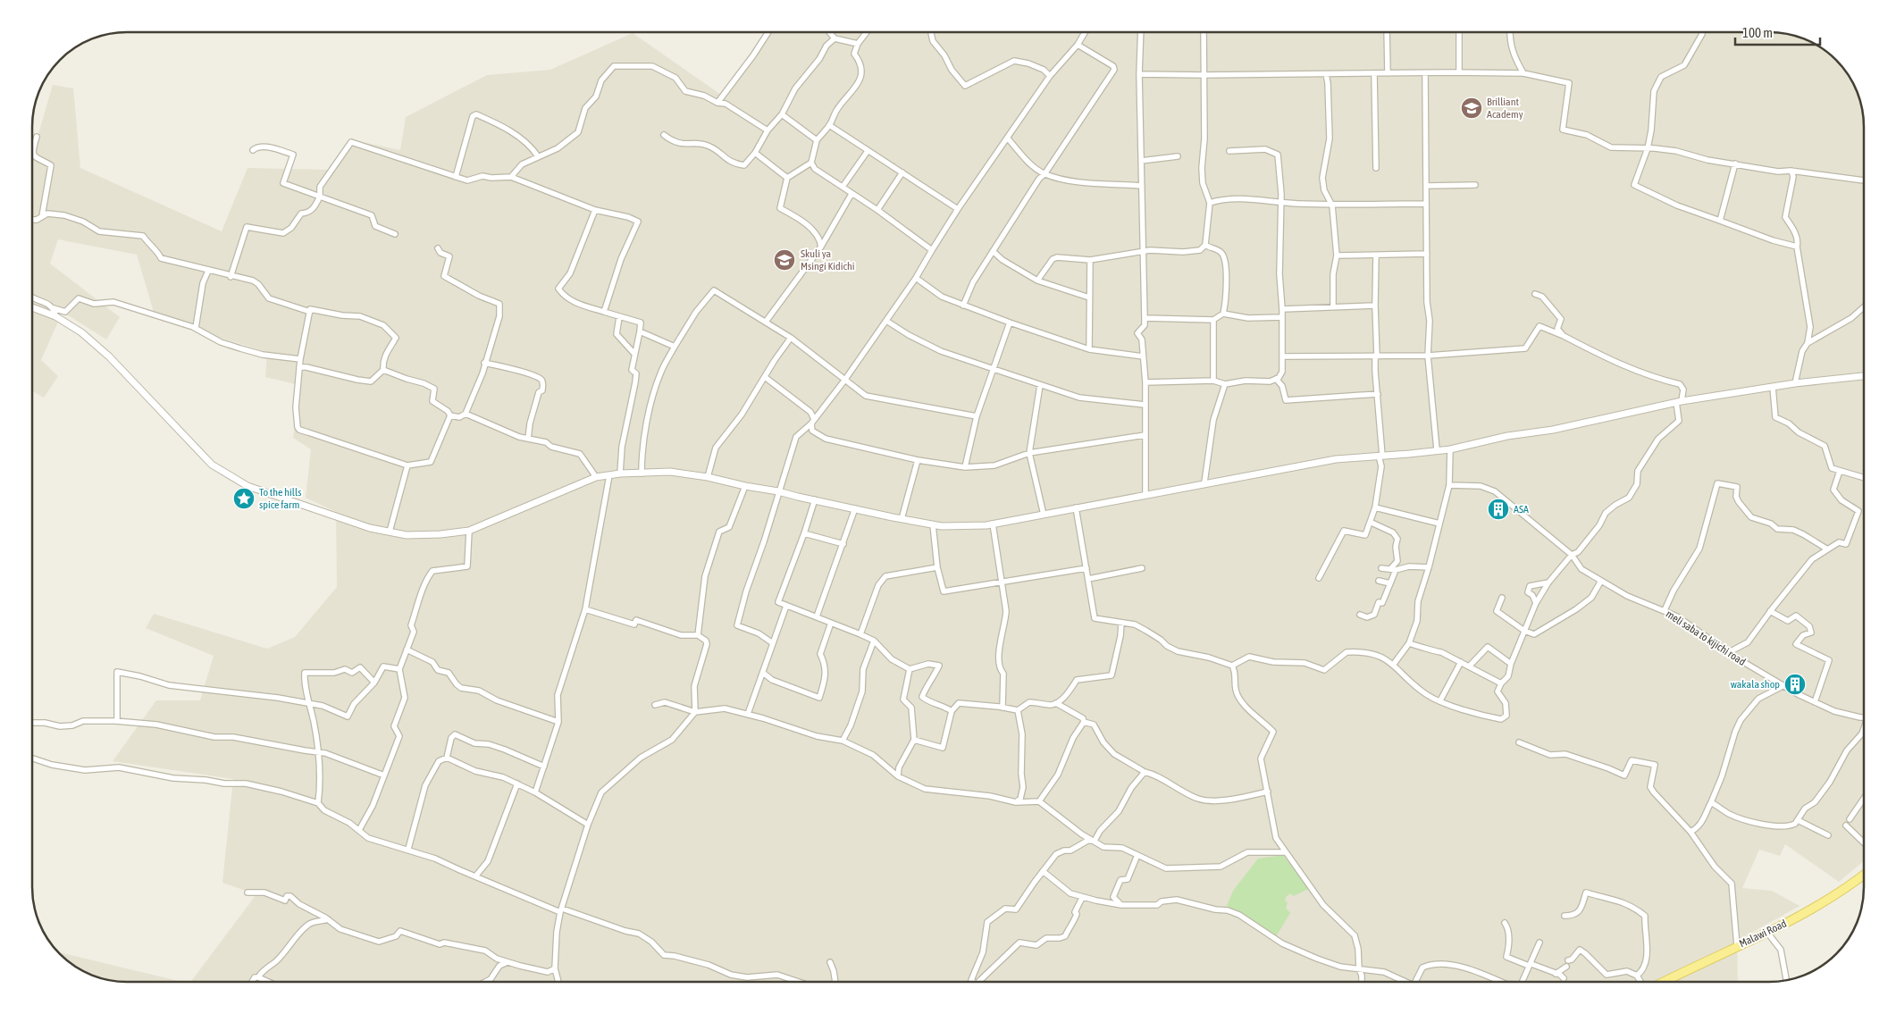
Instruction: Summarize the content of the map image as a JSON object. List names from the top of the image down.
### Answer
{
  "streets": {
    "main road": ["Malawi Road"],
    "street": ["meli saba to kijichi road"]
  },
  "places": {
    "school or university": ["Brilliant Academy", "Skuli ya Msingi Kidichi"],
    "place": ["To the hills spice farm"],
    "building": ["ASA", "wakala shop"]
  },
  "scale_bar": "100 m"
}
